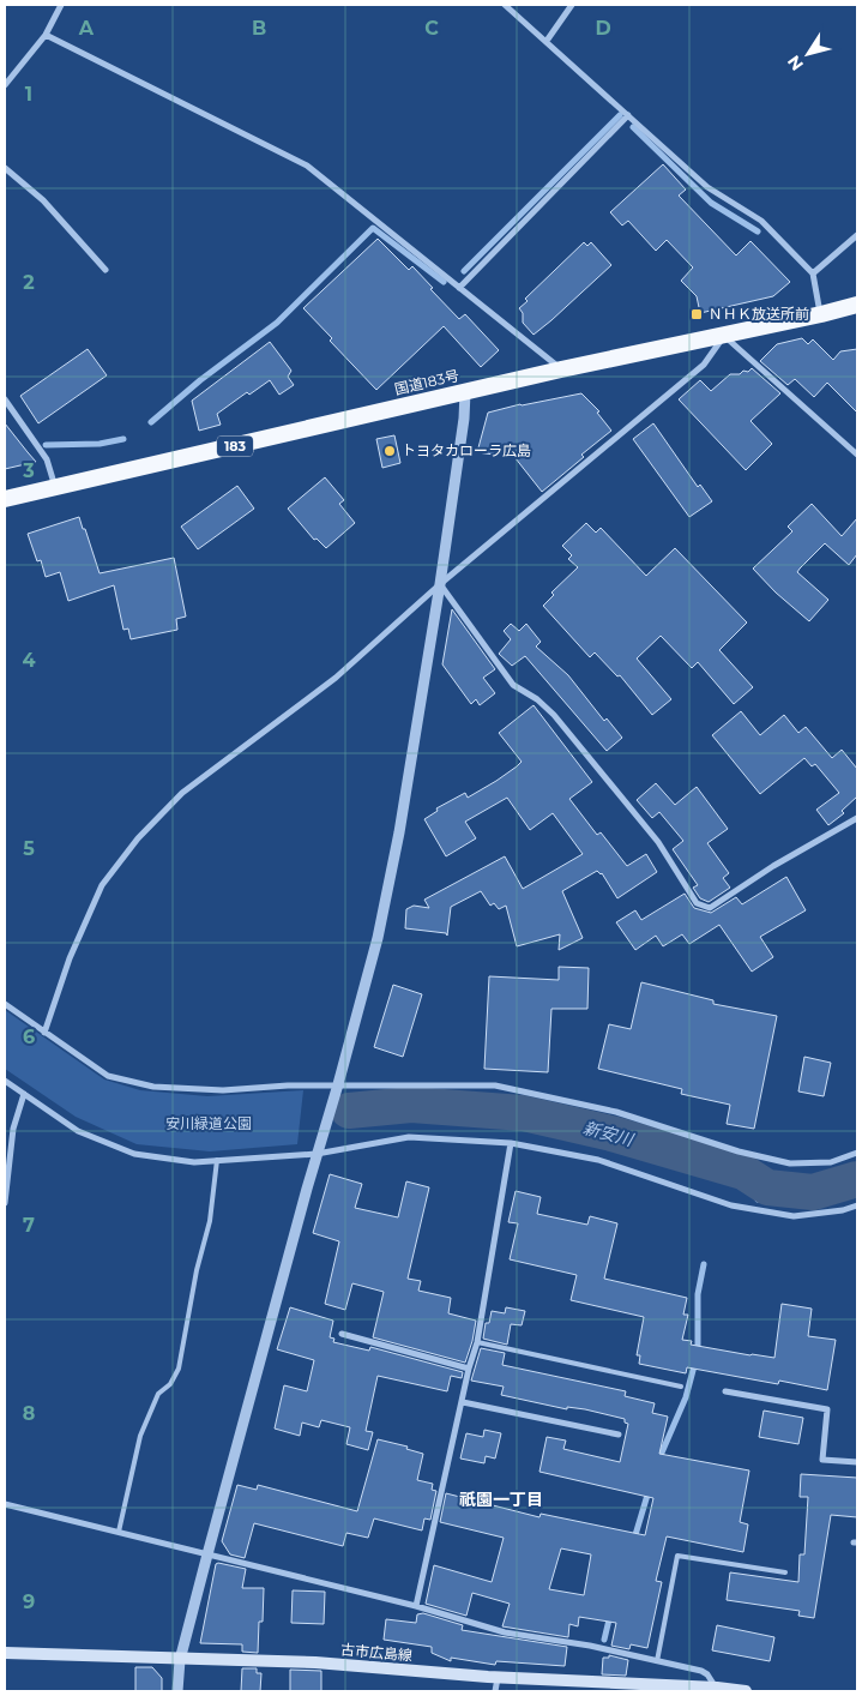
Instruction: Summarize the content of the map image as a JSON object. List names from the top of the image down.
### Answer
{
  "streets": {
    "highway": ["国道183号", "183"],
    "main road": ["古市広島線"]
  },
  "districts": ["祇園一丁目"],
  "water": ["新安川"],
  "parks": ["安川緑道公園"],
  "places": {
    "transit": ["ＮＨＫ放送所前"],
    "other": ["トヨタカローラ広島"]
  },
  "north": "bottom left",
  "grid": {
    "columns": [
      "A",
      "B",
      "C",
      "D"
    ],
    "rows": [
      "1",
      "2",
      "3",
      "4",
      "5",
      "6",
      "7",
      "8",
      "9"
    ]
  }
}
